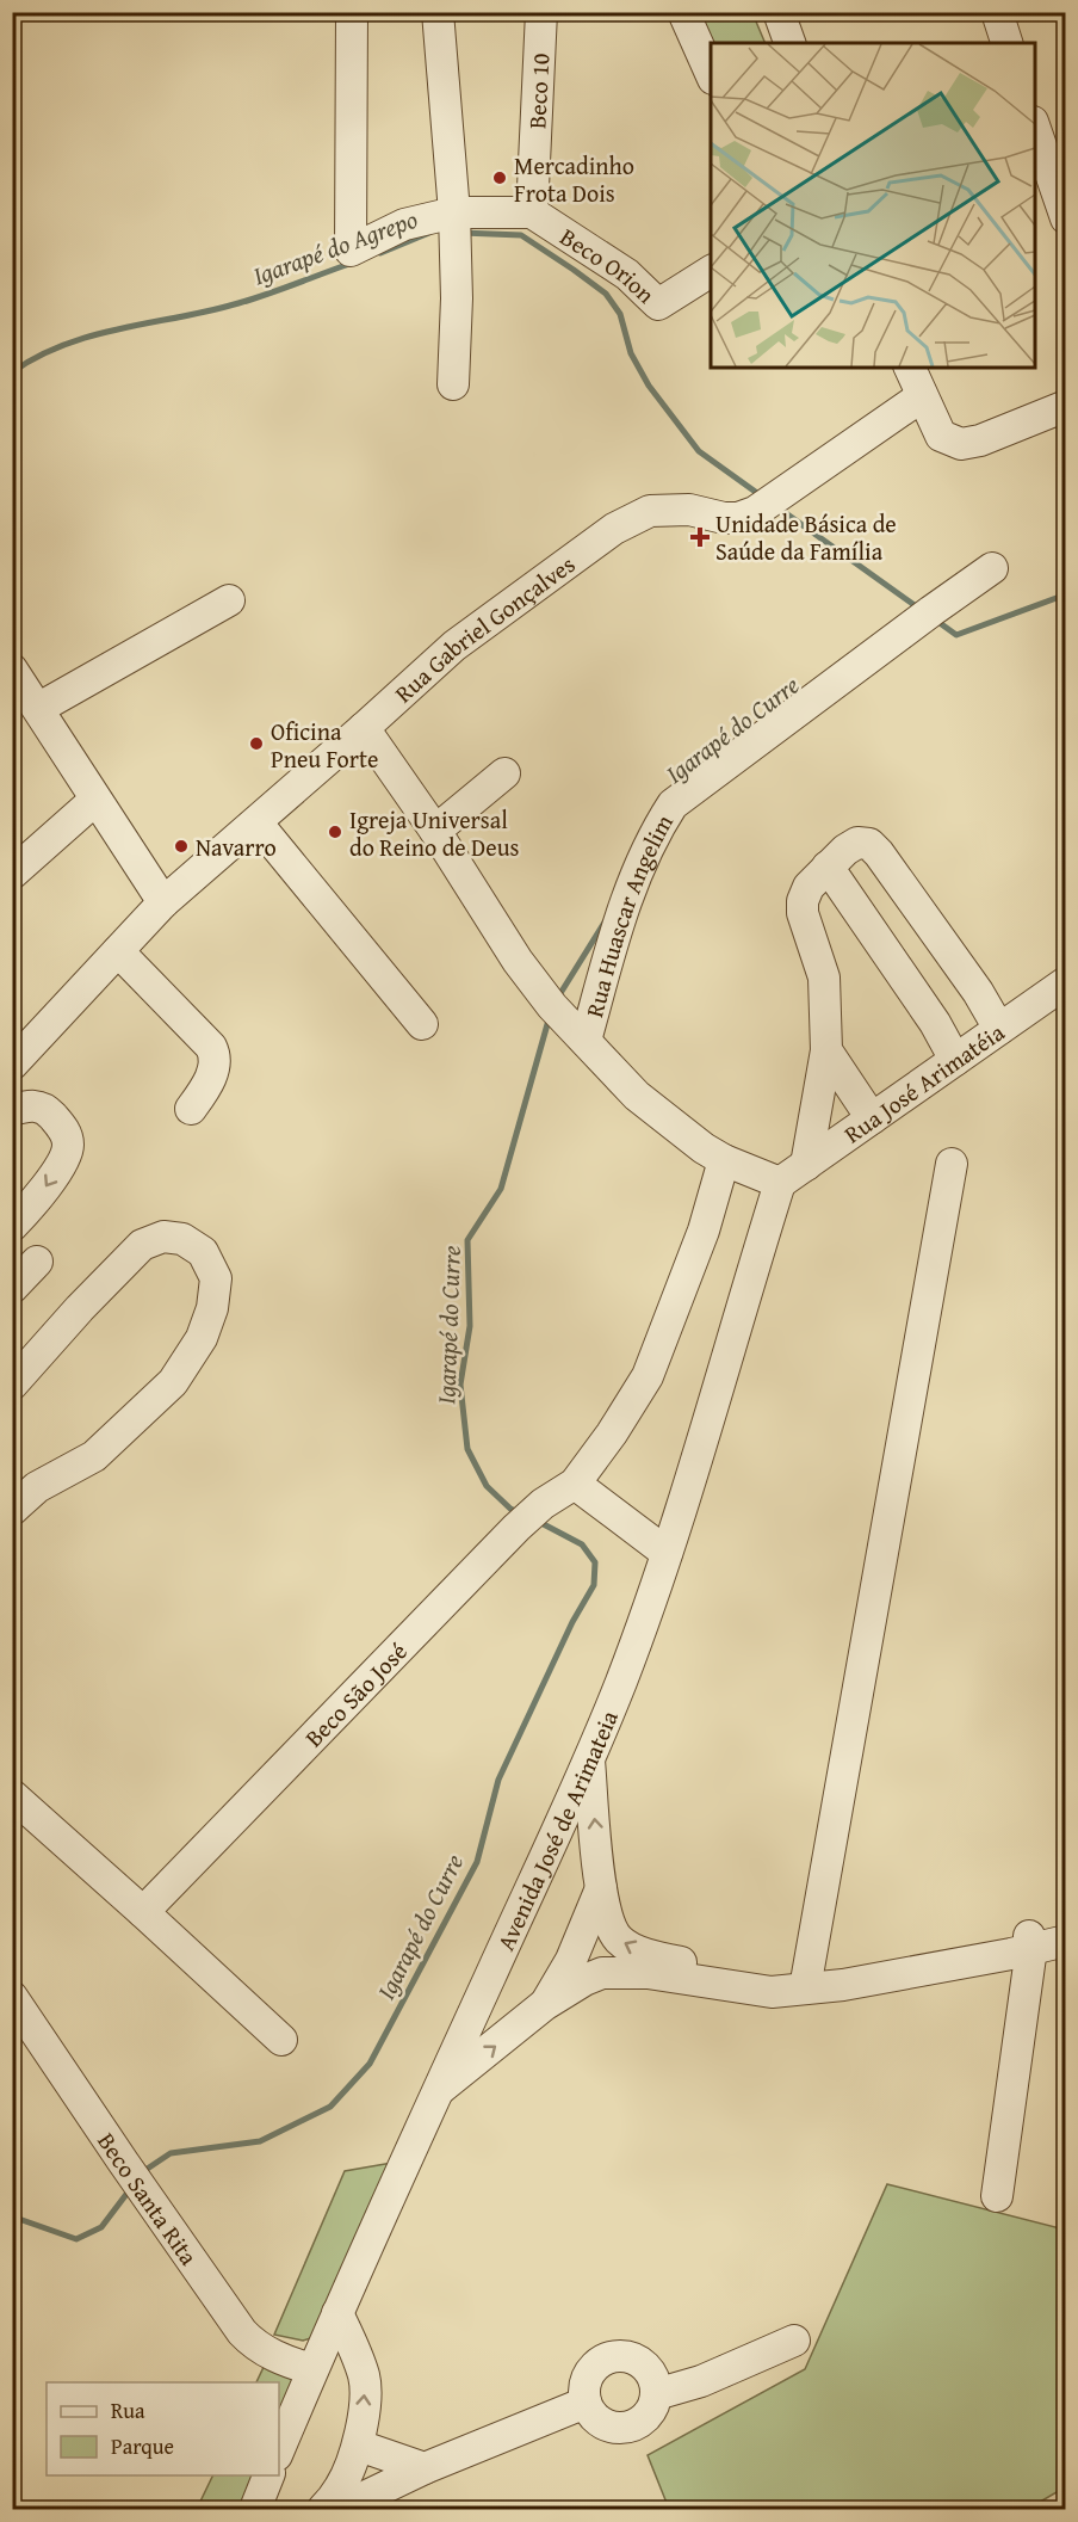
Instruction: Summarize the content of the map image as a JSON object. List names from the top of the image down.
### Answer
{
  "streets": {
    "street": [
      "Beco 10",
      "Beco Orion",
      "Rua Gabriel Gonçalves",
      "Rua Huascar Angelim",
      "Rua José Arimatéia",
      "Beco São José",
      "Avenida José de Arimateia",
      "Beco Santa Rita"
    ]
  },
  "crossings": [
    ["Beco 10", "Beco Orion"],
    ["Rua Gabriel Gonçalves", "Rua Huascar Angelim"],
    ["Rua Huascar Angelim", "Rua José Arimatéia"],
    ["Rua Huascar Angelim", "Beco São José"],
    ["Rua Huascar Angelim", "Avenida José de Arimateia"],
    ["Rua José Arimatéia", "Avenida José de Arimateia"],
    ["Avenida José de Arimateia", "Beco Santa Rita"]
  ],
  "water": ["Igarapé do Agrepo", "Igarapé do Curre"],
  "places": {
    "other": [
      "Mercadinho Frota Dois",
      "Oficina Pneu Forte",
      "Igreja Universal do Reino de Deus",
      "Navarro"
    ],
    "health": ["Unidade Básica de Saúde da Família"]
  },
  "legend": ["Rua", "Parque"]
}
